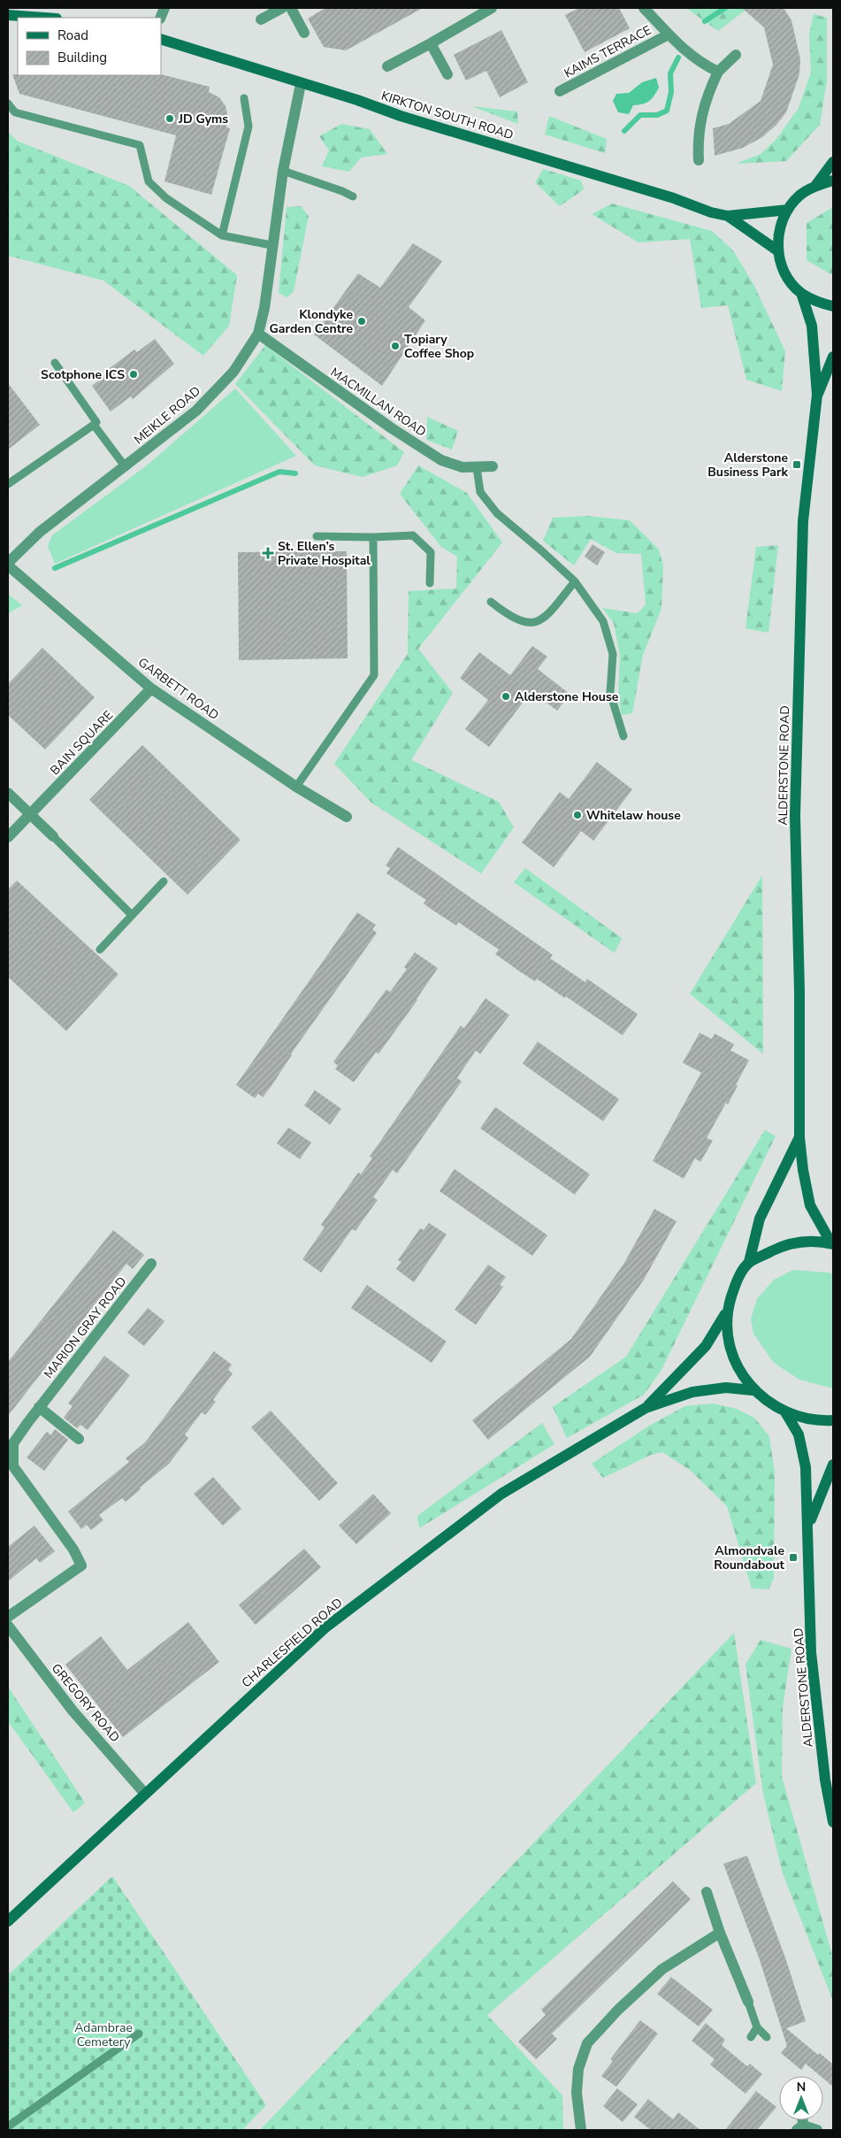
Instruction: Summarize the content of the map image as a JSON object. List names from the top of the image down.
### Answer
{
  "streets": {
    "street": [
      "KAIMS TERRACE",
      "KIRKTON SOUTH ROAD",
      "MACMILLAN ROAD",
      "MEIKLE ROAD",
      "GARBETT ROAD",
      "BAIN SQUARE",
      "ALDERSTONE ROAD",
      "MARION GRAY ROAD",
      "CHARLESFIELD ROAD",
      "GREGORY ROAD"
    ]
  },
  "crossings": [
    ["KIRKTON SOUTH ROAD", "MEIKLE ROAD"],
    ["MACMILLAN ROAD", "MEIKLE ROAD"],
    ["MEIKLE ROAD", "GARBETT ROAD"],
    ["GARBETT ROAD", "BAIN SQUARE"],
    ["CHARLESFIELD ROAD", "GREGORY ROAD"]
  ],
  "parks": ["Adambrae Cemetery"],
  "places": {
    "other": [
      "JD Gyms",
      "Klondyke Garden Centre",
      "Topiary Coffee Shop",
      "Scotphone ICS",
      "Alderstone House",
      "Whitelaw house"
    ],
    "transit": ["Alderstone Business Park", "Almondvale Roundabout"],
    "health": ["St. Ellen’s Private Hospital"]
  },
  "legend": ["Road", "Building"],
  "north": "top"
}
